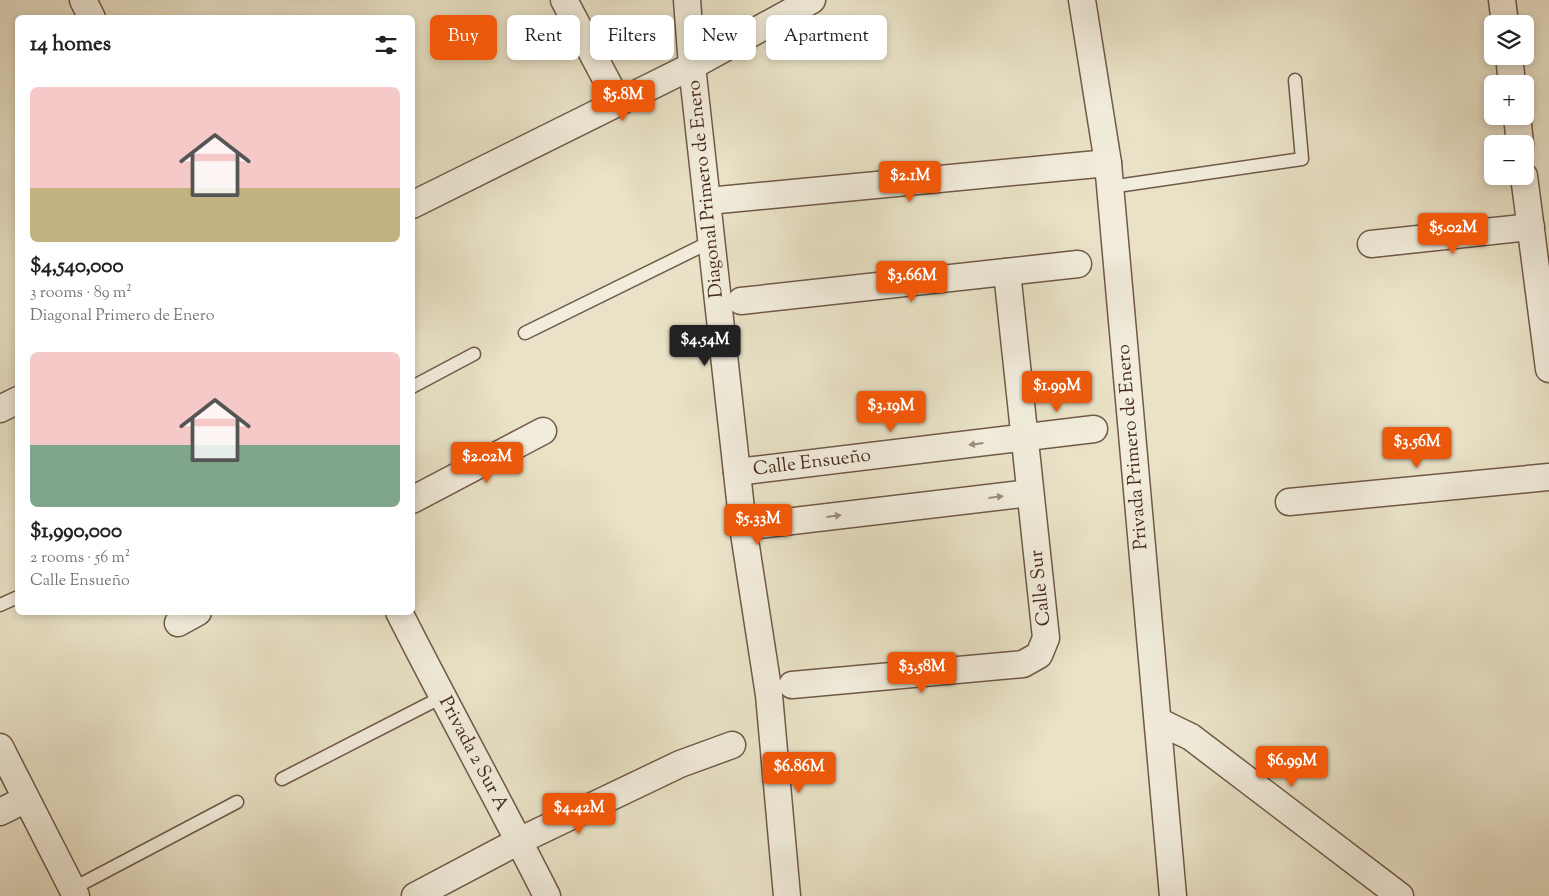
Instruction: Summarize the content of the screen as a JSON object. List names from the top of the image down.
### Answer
{
  "streets": {
    "street": [
      "Diagonal Primero de Enero",
      "Privada Primero de Enero",
      "Calle Ensueño",
      "Calle Sur",
      "Privada 2 Sur A"
    ]
  },
  "crossings": [
    ["Diagonal Primero de Enero", "Calle Ensueño"],
    ["Calle Ensueño", "Calle Sur"]
  ],
  "page": {
    "map_buttons": ["+", "−"],
    "chip": [
      "Buy",
      "Rent",
      "Filters",
      "New",
      "Apartment"
    ],
    "heading": "14 homes",
    "list": [
      {
        "name": "$4,540,000",
        "note": "3 rooms · 89 m² · Diagonal Primero de Enero"
      },
      {
        "name": "$1,990,000",
        "note": "2 rooms · 56 m² · Calle Ensueño"
      }
    ],
    "price": [
      "$5.8M",
      "$2.1M",
      "$5.02M",
      "$3.66M",
      "$4.54M",
      "$1.99M",
      "$3.19M",
      "$3.56M",
      "$2.02M",
      "$5.33M",
      "$3.58M",
      "$6.99M",
      "$6.86M",
      "$4.42M"
    ]
  }
}
